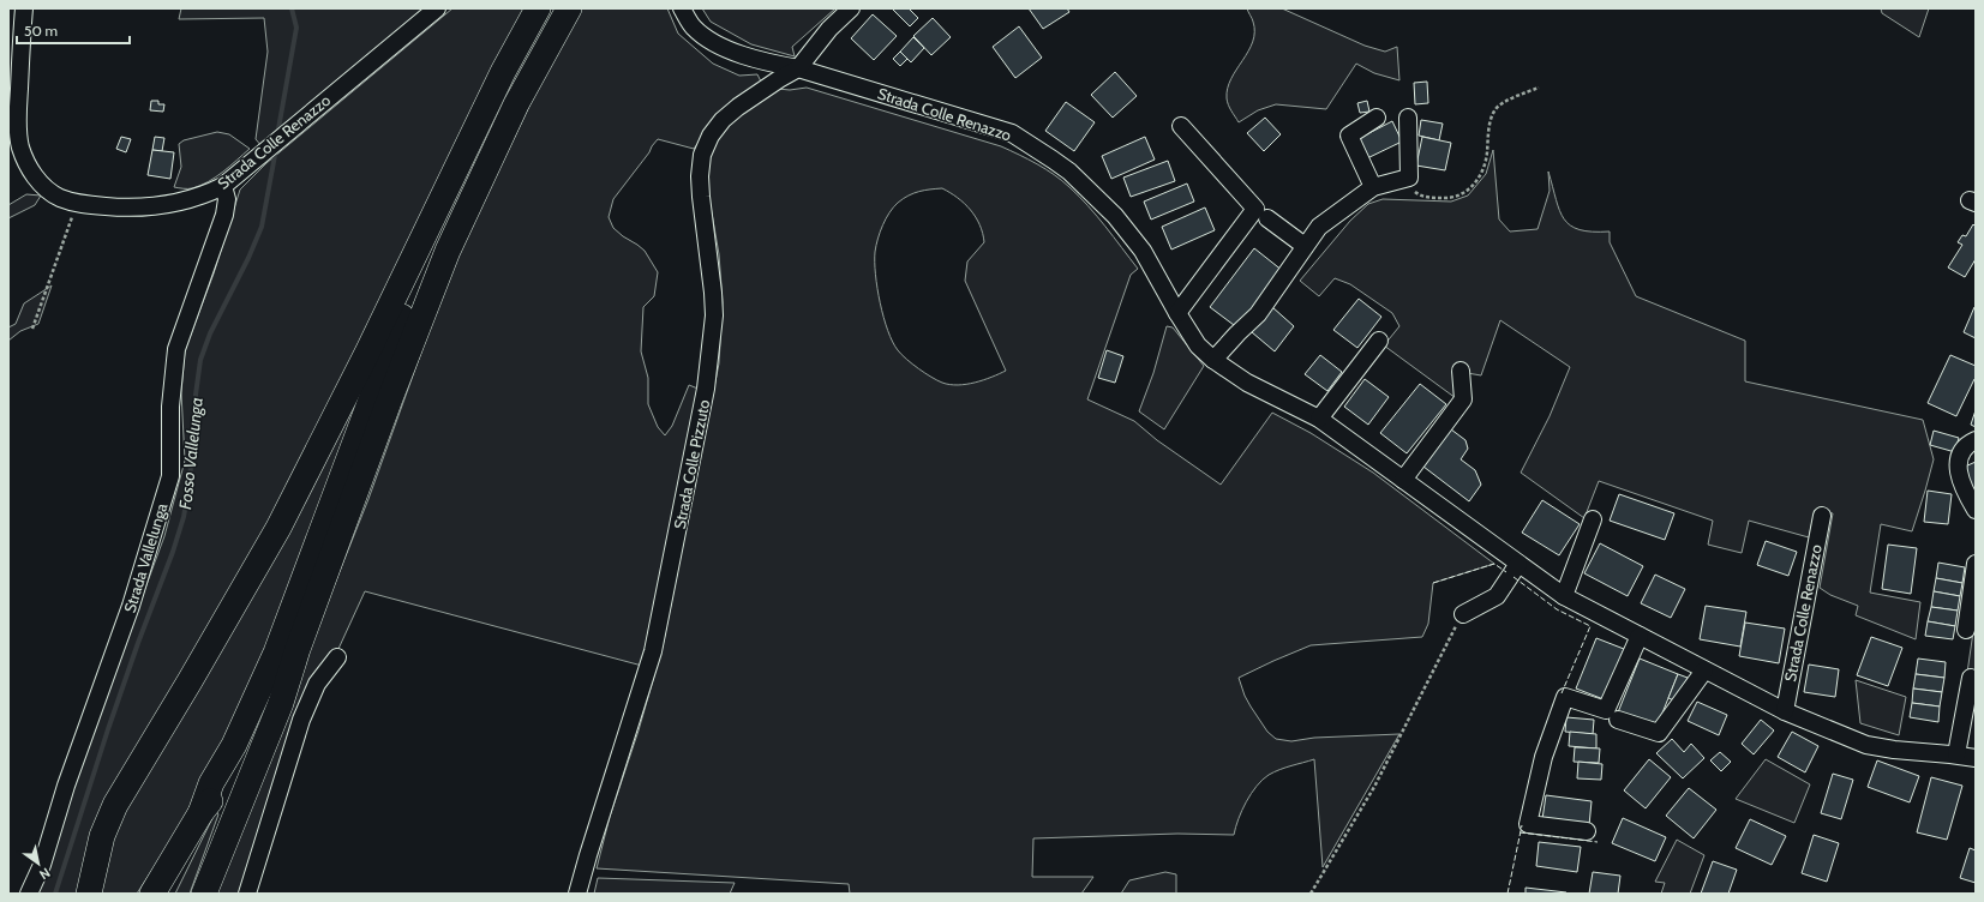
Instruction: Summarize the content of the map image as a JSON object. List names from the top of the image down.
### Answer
{
  "streets": {
    "street": ["Strada Colle Renazzo", "Strada Colle Pizzuto", "Strada Vallelunga"]
  },
  "crossings": [
    ["Strada Colle Renazzo", "Strada Colle Pizzuto"],
    ["Strada Colle Renazzo", "Strada Vallelunga"]
  ],
  "water": ["Fosso Vallelunga"],
  "scale_bar": "50 m",
  "north": "bottom right"
}
